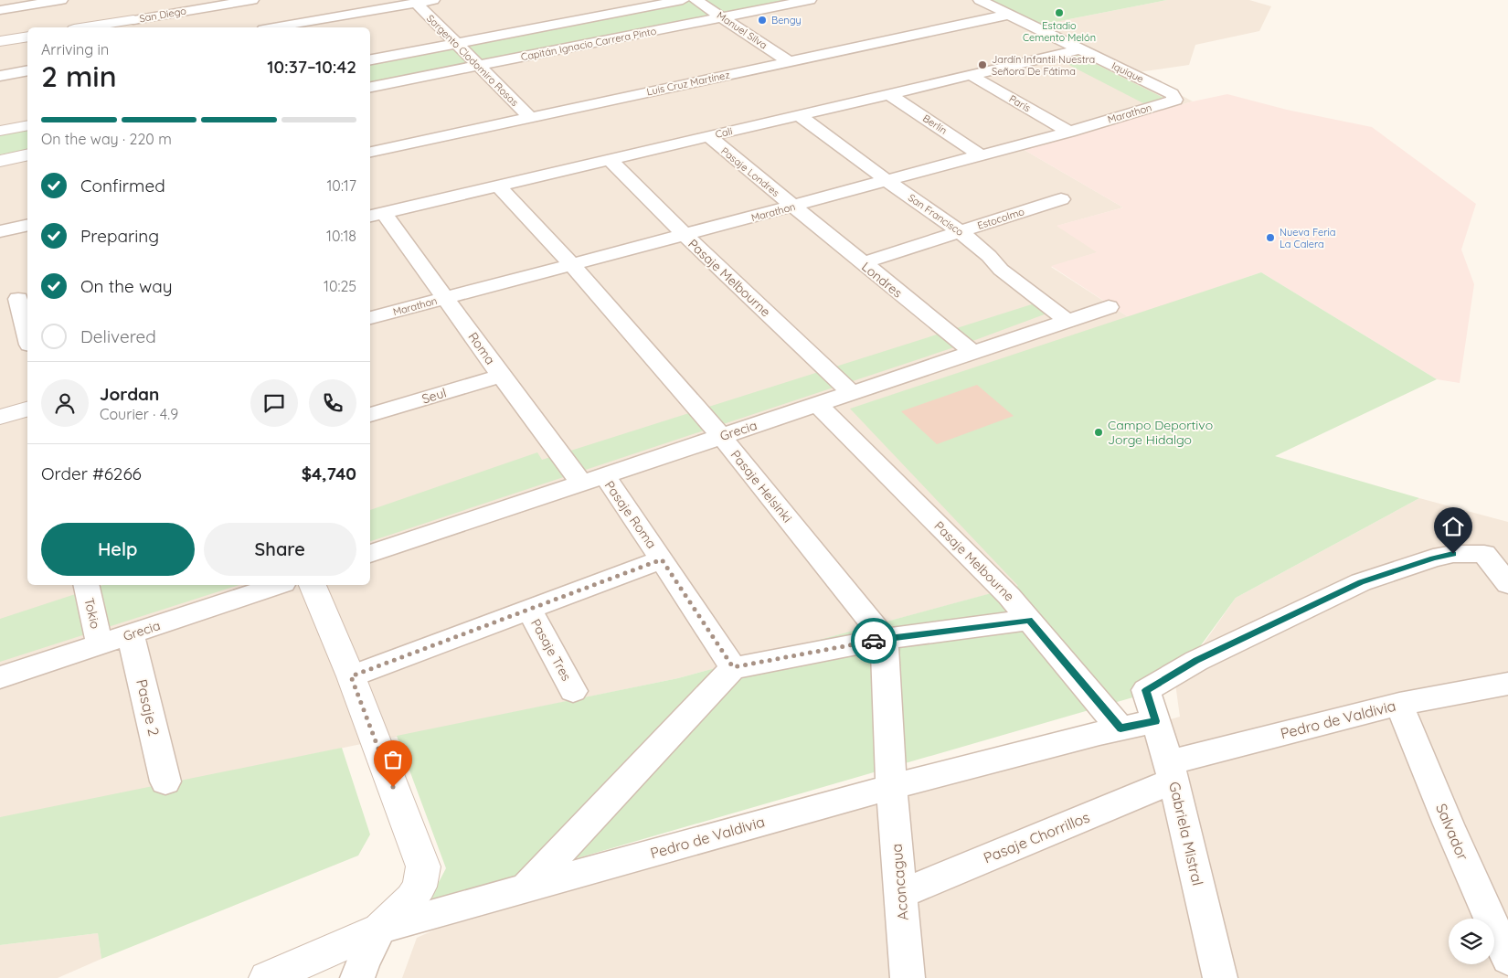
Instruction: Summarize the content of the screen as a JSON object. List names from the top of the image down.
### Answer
{
  "streets": {
    "street": [
      "San Diego",
      "Manuel Silva",
      "Capitán Ignacio Carrera Pinto",
      "Sargento Clodomiro Rosas",
      "Iquique",
      "Luis Cruz Martínez",
      "París",
      "Marathon",
      "Berlín",
      "Cali",
      "Pasaje Londres",
      "San Francisco",
      "Estocolmo",
      "Pasaje Melbourne",
      "Londres",
      "Roma",
      "Seul",
      "Grecia",
      "Pasaje Helsinki",
      "Pasaje Roma",
      "Tokio",
      "Pasaje Tres",
      "Pasaje 2",
      "Pedro de Valdivia",
      "Salvador",
      "Gabriela Mistral",
      "Pasaje Chorrillos",
      "Aconcagua"
    ]
  },
  "crossings": [
    ["Manuel Silva", "Capitán Ignacio Carrera Pinto"],
    ["Manuel Silva", "Luis Cruz Martínez"],
    ["Capitán Ignacio Carrera Pinto", "Sargento Clodomiro Rosas"],
    ["Sargento Clodomiro Rosas", "Luis Cruz Martínez"],
    ["Iquique", "Luis Cruz Martínez"],
    ["Iquique", "Marathon"],
    ["Iquique", "Cali"],
    ["París", "Marathon"],
    ["París", "Cali"],
    ["Marathon", "Berlín"],
    ["Marathon", "Pasaje Londres"],
    ["Marathon", "San Francisco"],
    ["Marathon", "Pasaje Melbourne"],
    ["Marathon", "Londres"],
    ["Marathon", "Roma"],
    ["Marathon", "Pasaje Helsinki"],
    ["Berlín", "Cali"],
    ["Cali", "Pasaje Londres"],
    ["Cali", "San Francisco"],
    ["Cali", "Pasaje Melbourne"],
    ["Cali", "Roma"],
    ["Cali", "Pasaje Helsinki"],
    ["Pasaje Londres", "Londres"],
    ["San Francisco", "Estocolmo"],
    ["San Francisco", "Grecia"],
    ["Estocolmo", "Londres"],
    ["Pasaje Melbourne", "Grecia"],
    ["Pasaje Melbourne", "Pedro de Valdivia"],
    ["Londres", "Grecia"],
    ["Roma", "Seul"],
    ["Roma", "Grecia"],
    ["Roma", "Pasaje Roma"],
    ["Grecia", "Pasaje Helsinki"],
    ["Grecia", "Pasaje Roma"],
    ["Grecia", "Tokio"],
    ["Grecia", "Pasaje 2"],
    ["Pedro de Valdivia", "Salvador"],
    ["Pedro de Valdivia", "Gabriela Mistral"],
    ["Pedro de Valdivia", "Pasaje Chorrillos"],
    ["Pedro de Valdivia", "Aconcagua"],
    ["Gabriela Mistral", "Pasaje Chorrillos"],
    ["Pasaje Chorrillos", "Aconcagua"]
  ],
  "places": [
    "Estadio Cemento Melón",
    "Bengy",
    "Jardín Infantil Nuestra Señora De Fátima",
    "Nueva Feria La Calera",
    "Campo Deportivo Jorge Hidalgo"
  ],
  "page": {
    "heading": ["2 min", "Arriving in", "10:37–10:42"],
    "panel": [
      "Jordan",
      "Courier · 4.9",
      "Order #6266",
      "$4,740"
    ],
    "bar": "On the way · 220 m",
    "list": [
      ["Confirmed", "10:17"],
      ["Preparing", "10:18"],
      ["On the way", "10:25"],
      "Delivered"
    ],
    "buttons": ["Help", "Share"]
  }
}
